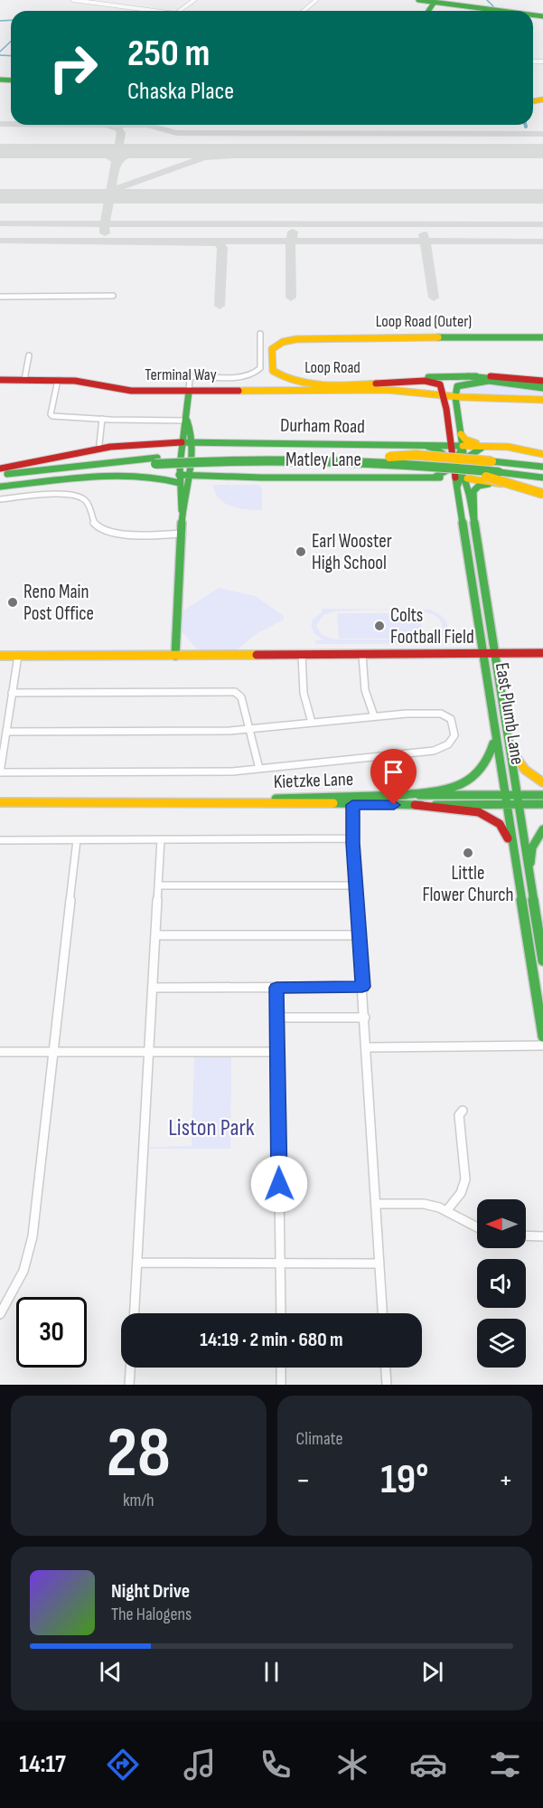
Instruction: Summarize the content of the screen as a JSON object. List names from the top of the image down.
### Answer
{
  "streets": {
    "main road": [
      "Loop Road (Outer)",
      "Loop Road",
      "Terminal Way",
      "Durham Road",
      "Matley Lane",
      "East Plumb Lane",
      "Kietzke Lane"
    ]
  },
  "crossings": [
    ["Loop Road (Outer)", "Loop Road"],
    ["Matley Lane", "East Plumb Lane"],
    ["East Plumb Lane", "Kietzke Lane"]
  ],
  "parks": ["Liston Park"],
  "places": [
    "Earl Wooster High School",
    "Reno Main Post Office",
    "Colts Football Field",
    "Little Flower Church"
  ],
  "north": "left",
  "page": {
    "turn": ["250 m", "Chaska Place"],
    "limit": "30",
    "trip": "14:19 · 2 min · 680 m",
    "tile": [
      ["28", "km/h"],
      "Climate"
    ],
    "heat": ["−", "19°", "+"],
    "song": ["Night Drive", "The Halogens"],
    "tabs": "14:17"
  }
}
